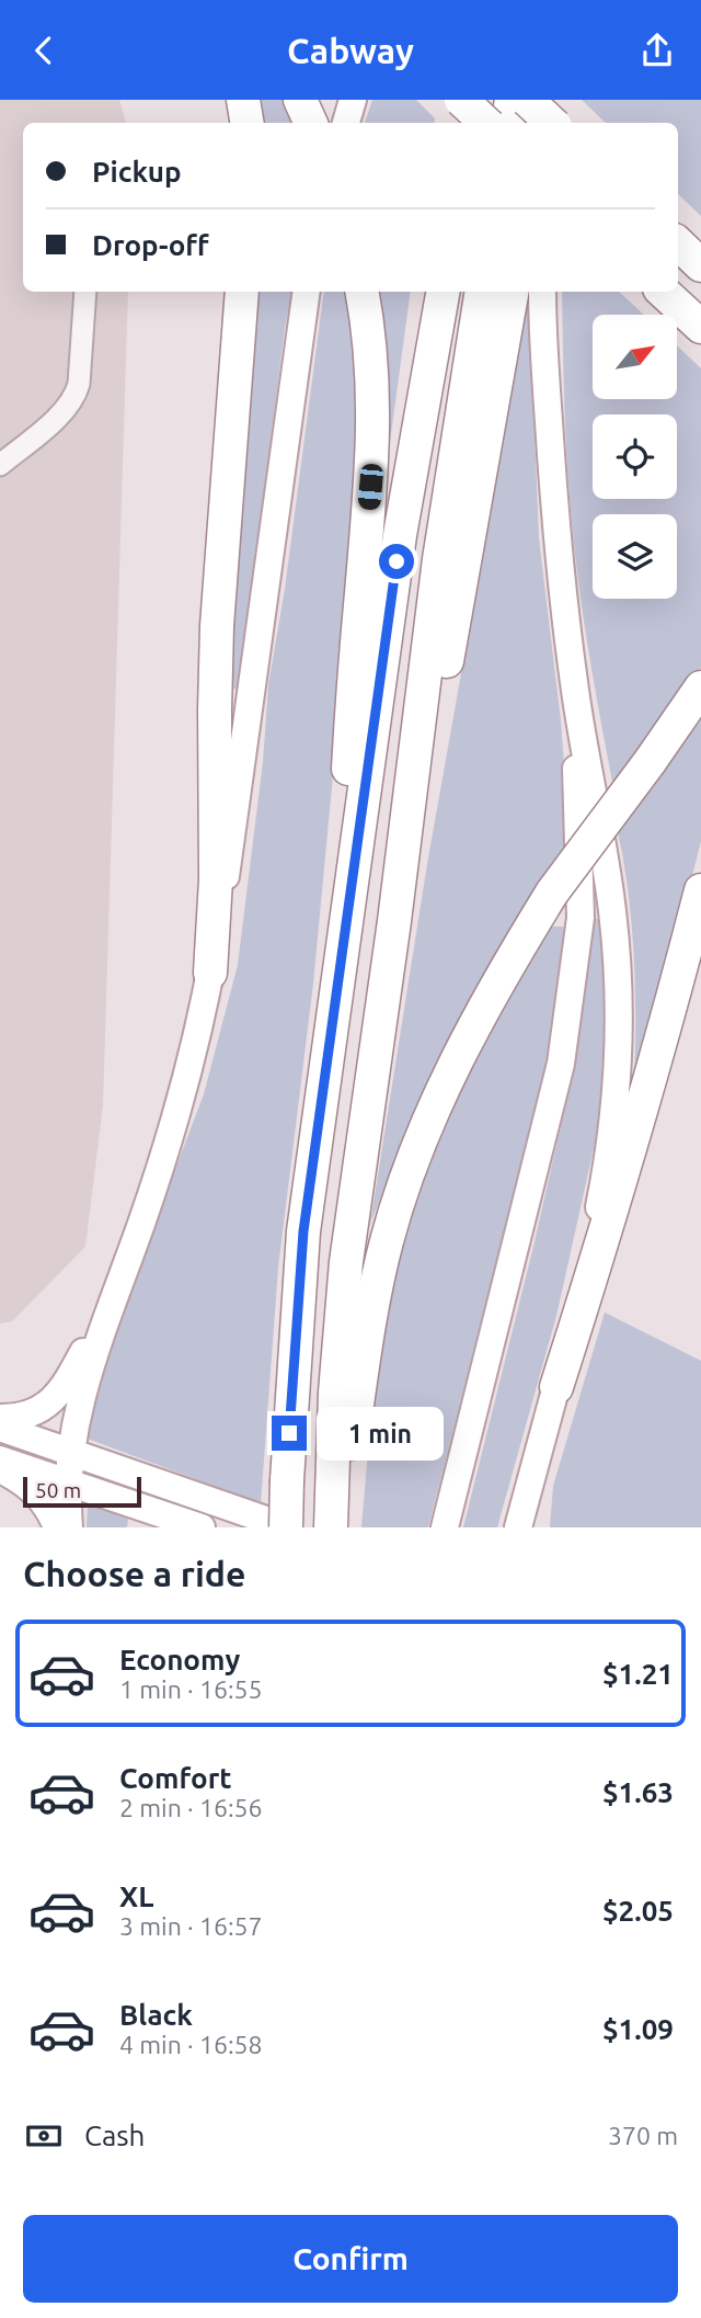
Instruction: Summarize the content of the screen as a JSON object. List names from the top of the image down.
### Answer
{
  "scale_bar": "50 m",
  "north": "top right",
  "page": {
    "header": "Cabway",
    "banner": ["Pickup", "Drop-off"],
    "bubble": "1 min",
    "scale": "50 m",
    "heading": "Choose a ride",
    "list": [
      {
        "name": "Economy",
        "note": "1 min · 16:55",
        "value": "$1.21"
      },
      {
        "name": "Comfort",
        "note": "2 min · 16:56",
        "value": "$1.63"
      },
      {
        "name": "XL",
        "note": "3 min · 16:57",
        "value": "$2.05"
      },
      {
        "name": "Black",
        "note": "4 min · 16:58",
        "value": "$1.09"
      }
    ],
    "pay": ["Cash", "370 m"],
    "buttons": "Confirm"
  }
}
